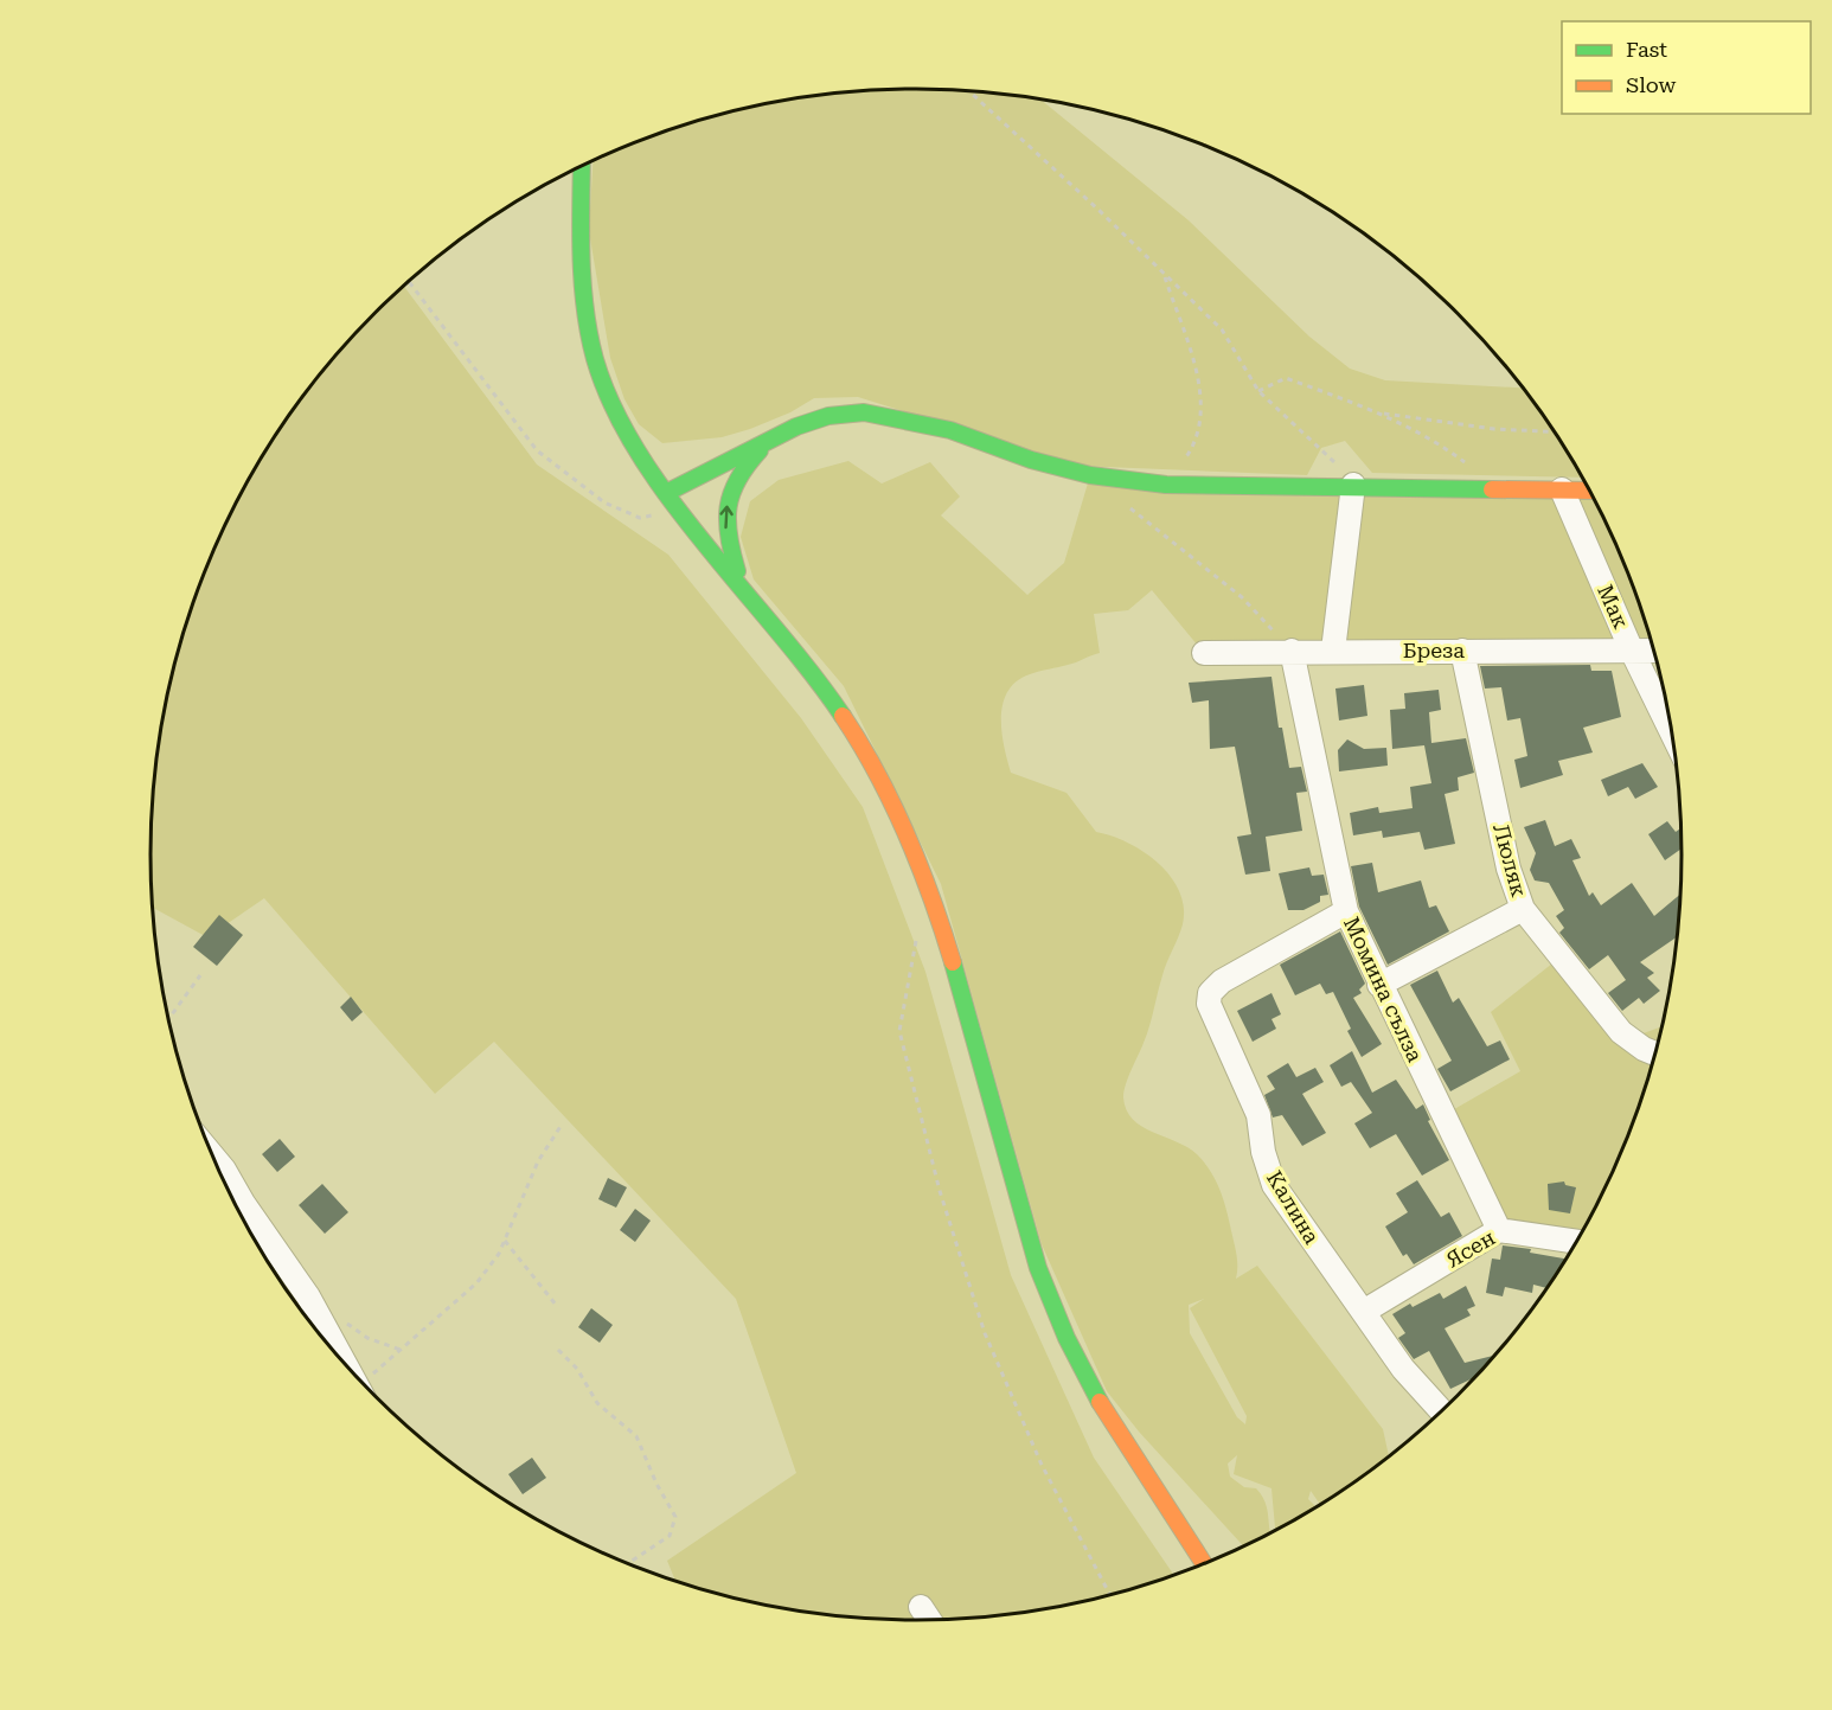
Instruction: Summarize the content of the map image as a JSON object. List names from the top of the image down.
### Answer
{
  "streets": {
    "street": [
      "Мак",
      "Бреза",
      "Люляк",
      "Момина сълза",
      "Калина",
      "Ясен"
    ]
  },
  "crossings": [
    ["Мак", "Бреза"],
    ["Бреза", "Люляк"],
    ["Бреза", "Момина сълза"],
    ["Момина сълза", "Калина"],
    ["Момина сълза", "Ясен"],
    ["Калина", "Ясен"]
  ],
  "legend": ["Fast", "Slow"]
}
